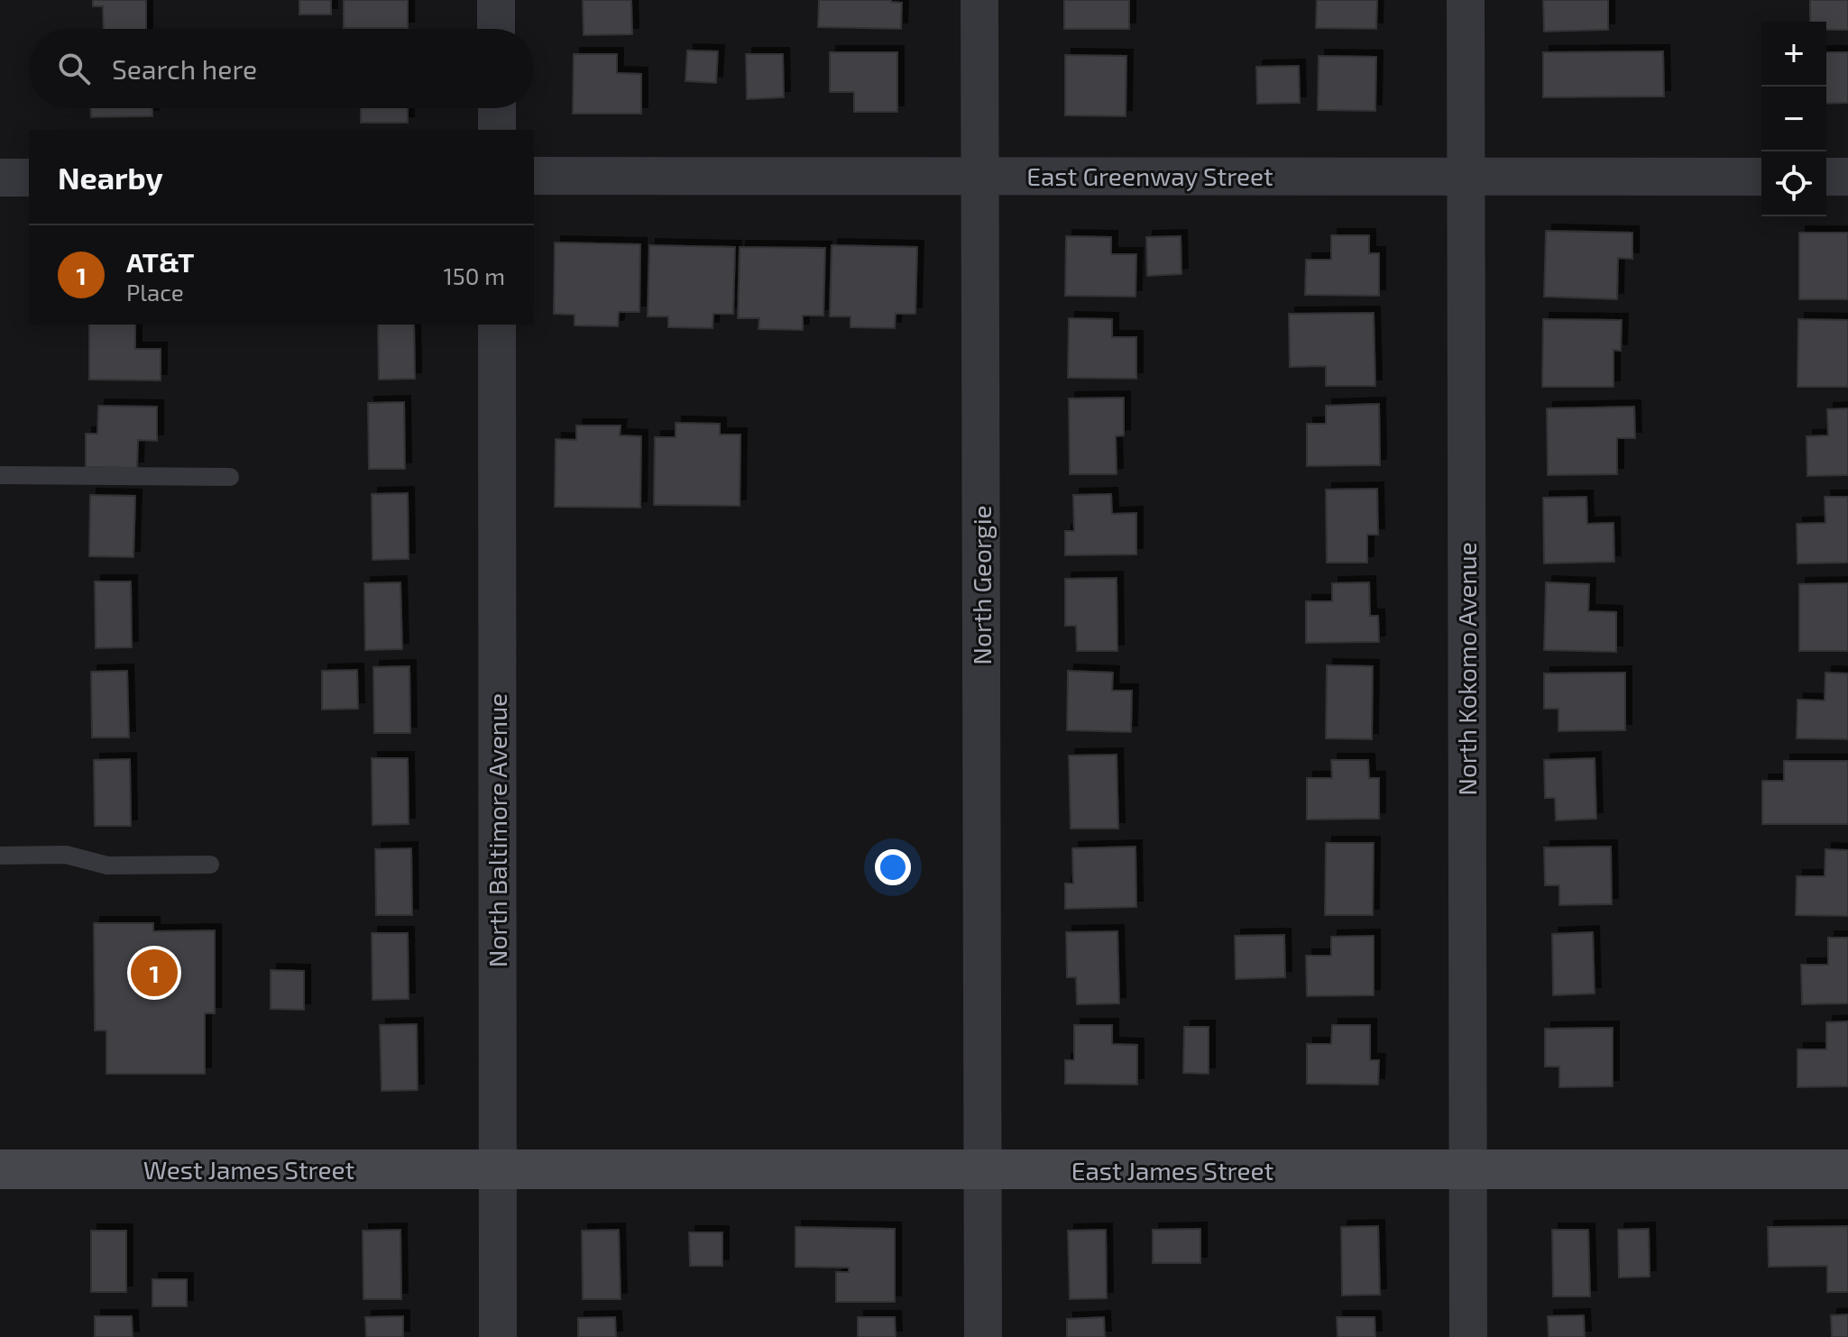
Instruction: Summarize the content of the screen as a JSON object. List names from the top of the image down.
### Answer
{
  "streets": {
    "street": [
      "East Greenway Street",
      "North Georgie",
      "North Kokomo Avenue",
      "North Baltimore Avenue",
      "West James Street",
      "East James Street"
    ]
  },
  "crossings": [
    ["East Greenway Street", "North Georgie"],
    ["East Greenway Street", "North Kokomo Avenue"],
    ["North Georgie", "East James Street"],
    ["North Kokomo Avenue", "East James Street"],
    ["North Baltimore Avenue", "West James Street"],
    ["North Baltimore Avenue", "East James Street"],
    ["West James Street", "East James Street"]
  ],
  "page": {
    "map_buttons": ["+", "−"],
    "search": "Search here",
    "heading": "Nearby",
    "list": [
      {
        "mark": "1",
        "name": "AT&T",
        "note": "Place",
        "value": "150 m"
      }
    ],
    "pins": "1"
  }
}
